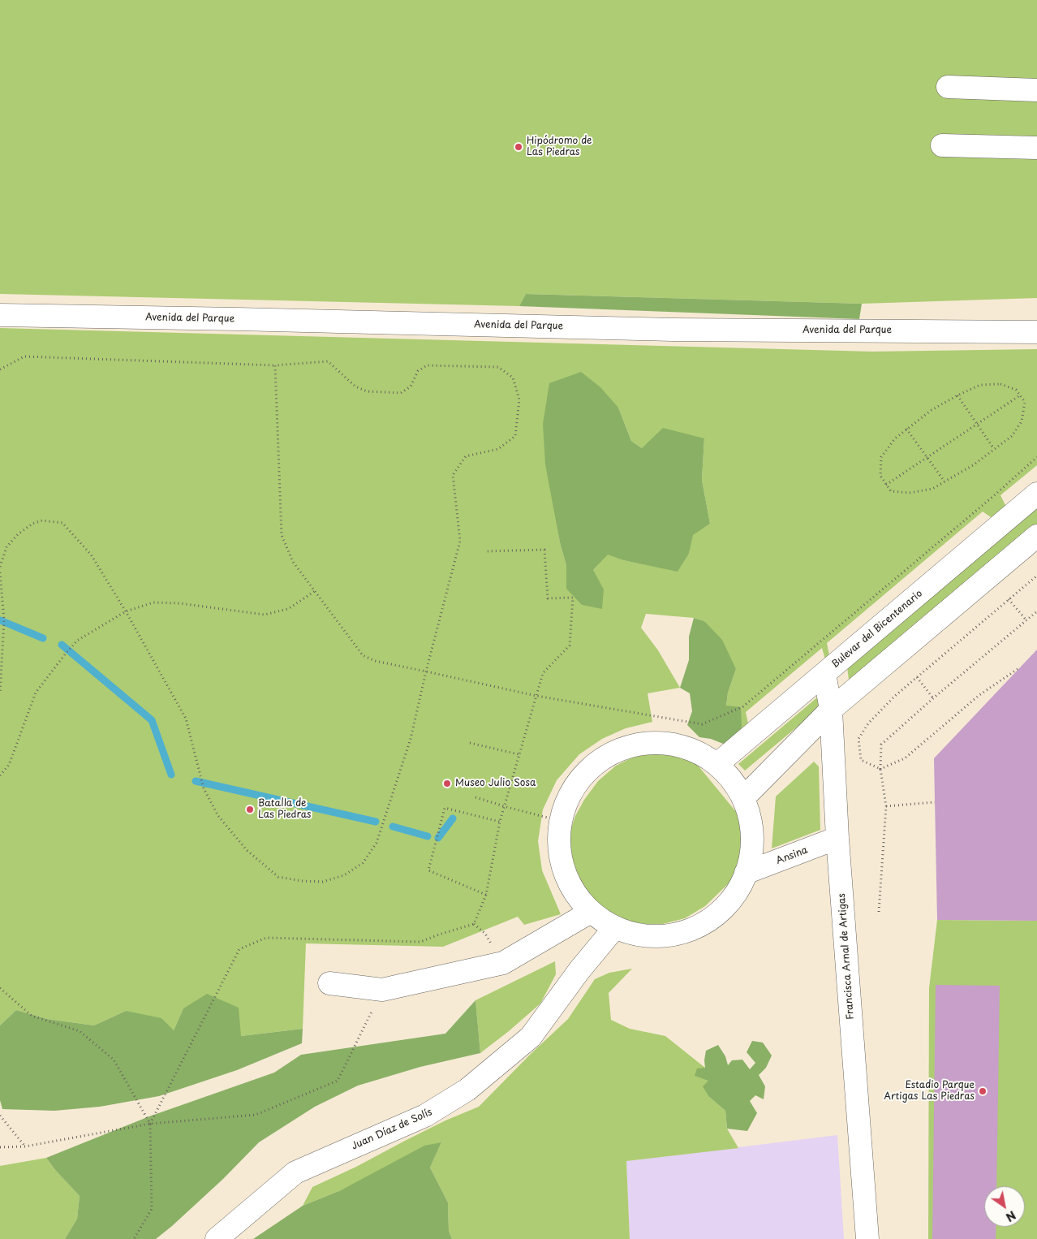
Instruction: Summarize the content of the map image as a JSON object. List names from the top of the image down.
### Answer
{
  "streets": {
    "street": [
      "Avenida del Parque",
      "Bulevar del Bicentenario",
      "Ansina",
      "Francisca Arnal de Artigas",
      "Juan Díaz de Solís"
    ]
  },
  "crossings": [
    ["Bulevar del Bicentenario", "Francisca Arnal de Artigas"],
    ["Ansina", "Francisca Arnal de Artigas"]
  ],
  "places": [
    "Hipódromo de Las Piedras",
    "Museo Julio Sosa",
    "Batalla de Las Piedras",
    "Estadio Parque Artigas Las Piedras"
  ],
  "north": "bottom right"
}
